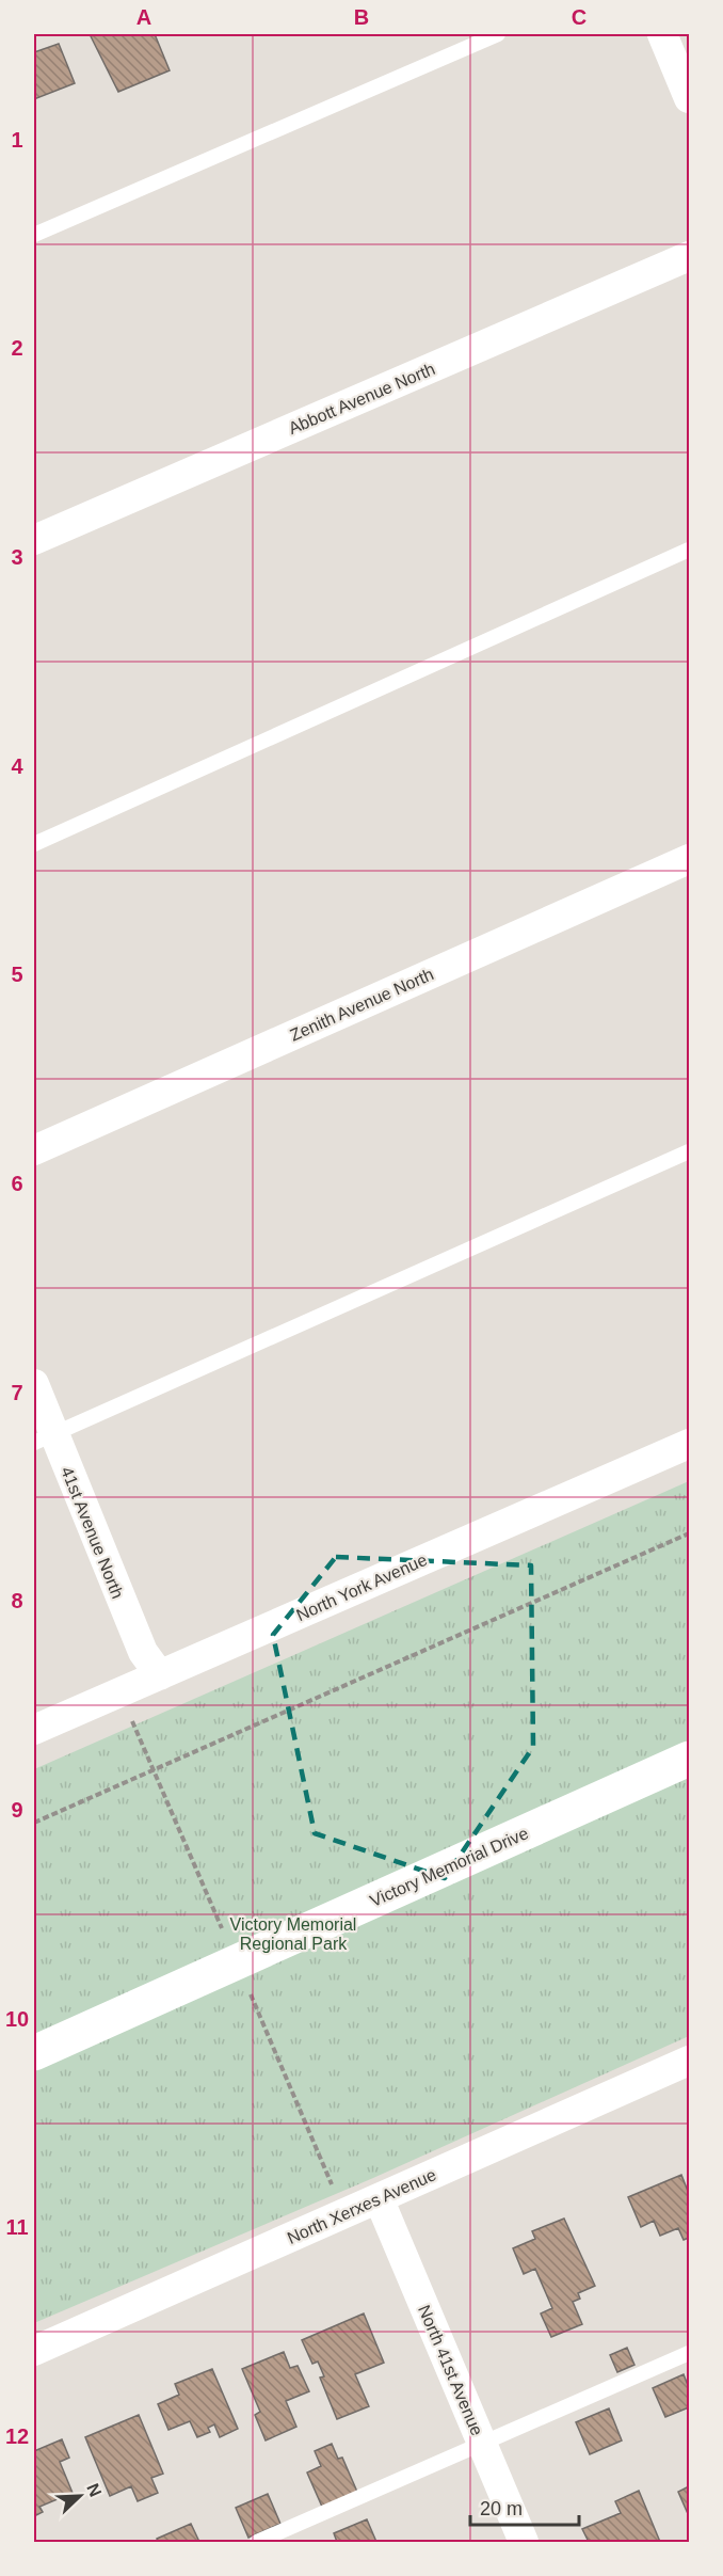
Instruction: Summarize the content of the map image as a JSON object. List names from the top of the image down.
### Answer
{
  "streets": {
    "street": [
      "Abbott Avenue North",
      "Zenith Avenue North",
      "41st Avenue North",
      "North York Avenue",
      "Victory Memorial Drive",
      "North Xerxes Avenue",
      "North 41st Avenue"
    ]
  },
  "crossings": [
    ["41st Avenue North", "North York Avenue"],
    ["North Xerxes Avenue", "North 41st Avenue"]
  ],
  "parks": ["Victory Memorial Regional Park"],
  "scale_bar": "20 m",
  "north": "top right",
  "grid": {
    "columns": ["A", "B", "C"],
    "rows": [
      "1",
      "2",
      "3",
      "4",
      "5",
      "6",
      "7",
      "8",
      "9",
      "10",
      "11",
      "12"
    ]
  }
}
